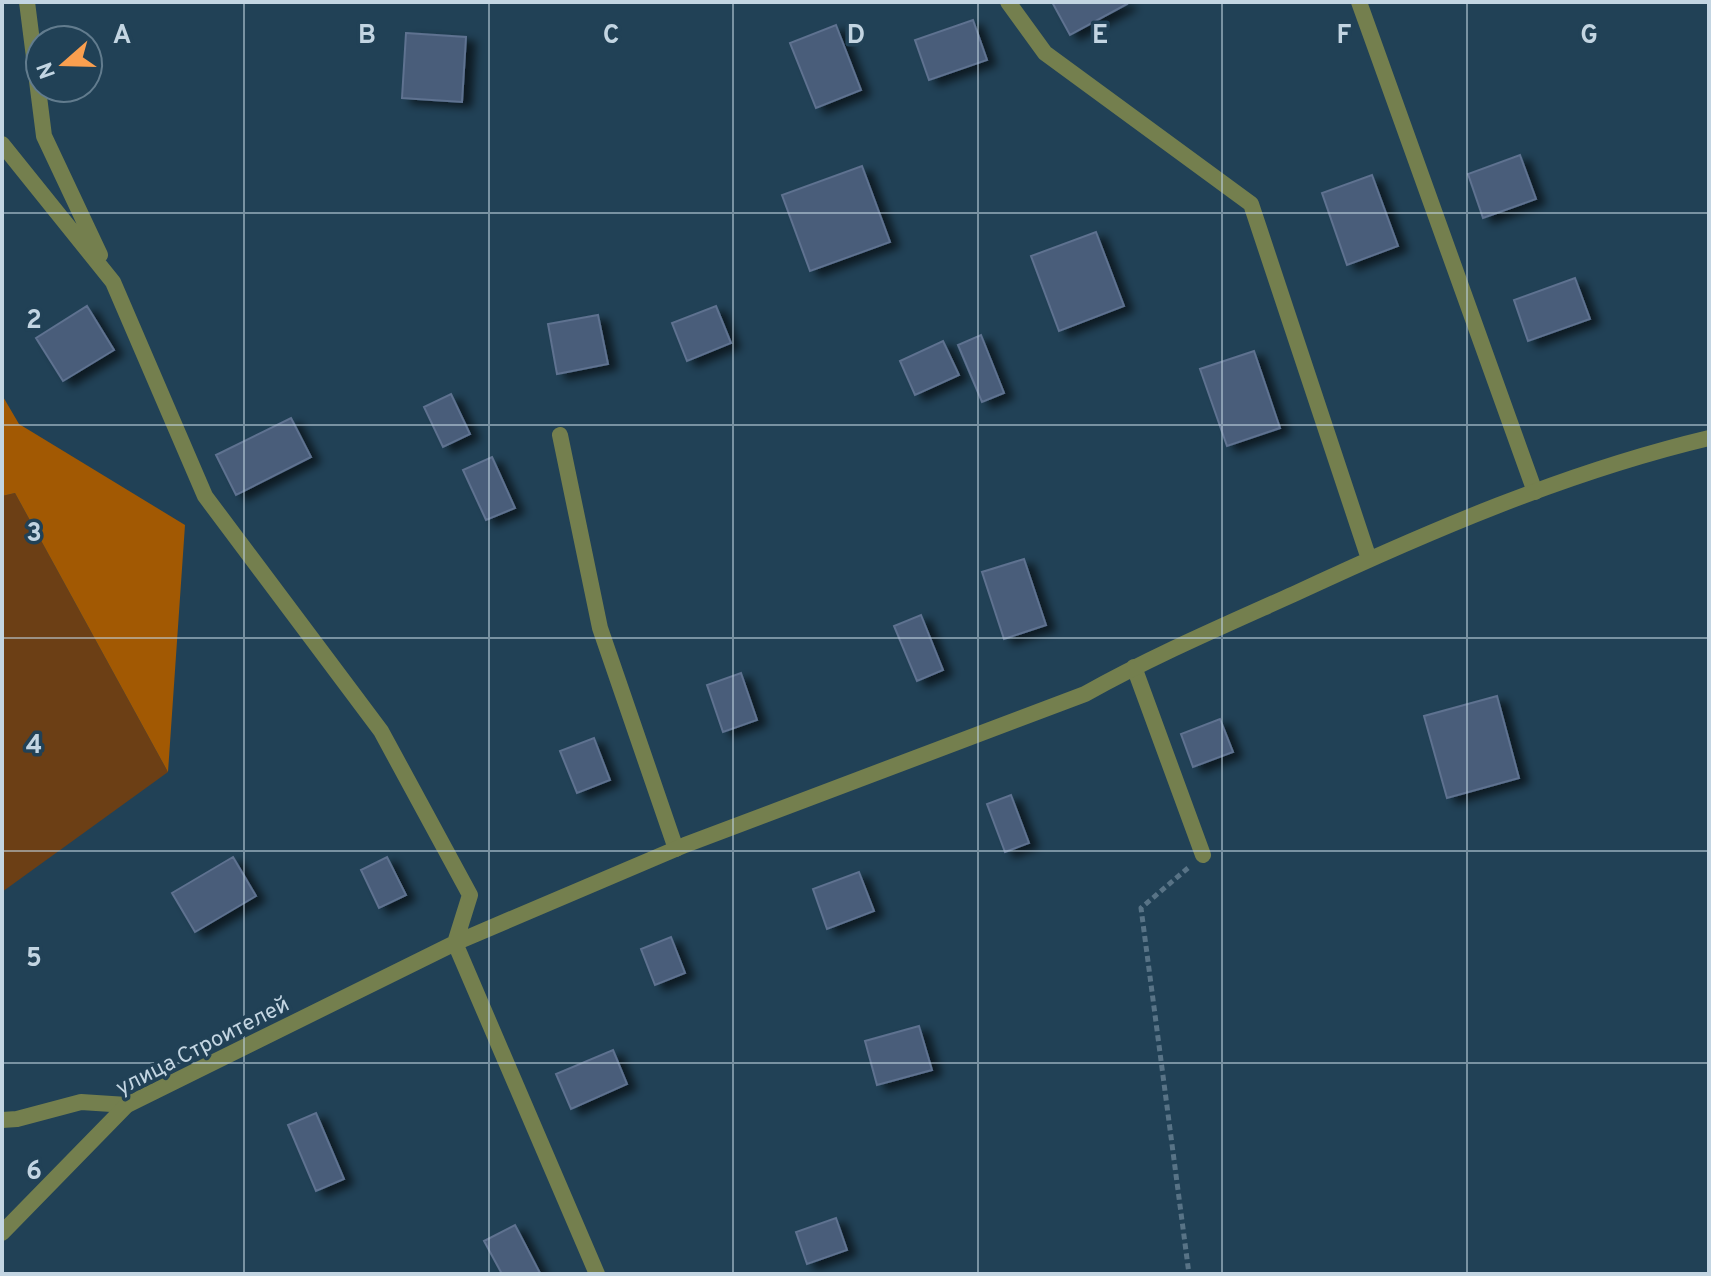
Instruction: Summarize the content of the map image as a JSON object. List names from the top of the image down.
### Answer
{
  "streets": {
    "street": ["улица Строителей"]
  },
  "north": "left",
  "grid": {
    "columns": [
      "A",
      "B",
      "C",
      "D",
      "E",
      "F",
      "G"
    ],
    "rows": [
      "2",
      "3",
      "4",
      "5",
      "6"
    ]
  }
}
